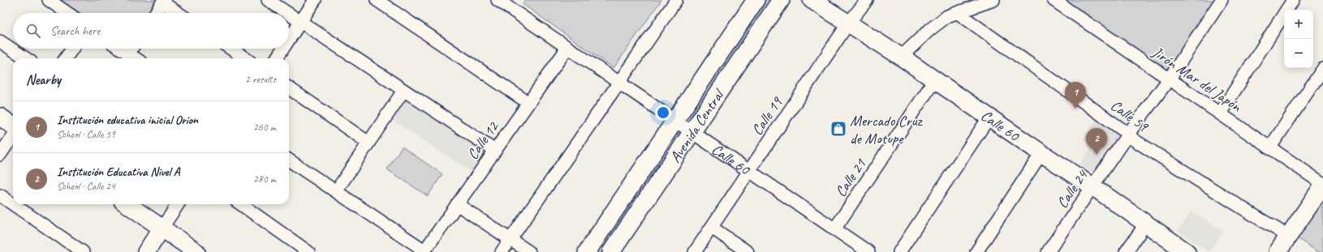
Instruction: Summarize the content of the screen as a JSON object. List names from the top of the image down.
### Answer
{
  "streets": {
    "street": [
      "Jirón Mar del Japón",
      "Calle 59",
      "Calle 19",
      "Calle 60",
      "Avenida Central",
      "Calle 12",
      "Calle 21",
      "Calle 24"
    ]
  },
  "crossings": [
    ["Jirón Mar del Japón", "Calle 24"],
    ["Calle 59", "Calle 24"],
    ["Calle 19", "Calle 60"],
    ["Calle 60", "Avenida Central"],
    ["Calle 60", "Calle 12"],
    ["Calle 60", "Calle 21"],
    ["Calle 60", "Calle 24"]
  ],
  "places": {
    "shop": ["Mercado Cruz de Motupe"]
  },
  "page": {
    "map_buttons": ["+", "−"],
    "search": "Search here",
    "heading": ["Nearby", "2 results"],
    "pins": ["1", "2"],
    "list": [
      {
        "mark": "1",
        "name": "Institución educativa inicial Orion",
        "note": "School · Calle 59",
        "value": "260 m"
      },
      {
        "mark": "2",
        "name": "Institución Educativa Nivel A",
        "note": "School · Calle 24",
        "value": "280 m"
      }
    ]
  }
}
